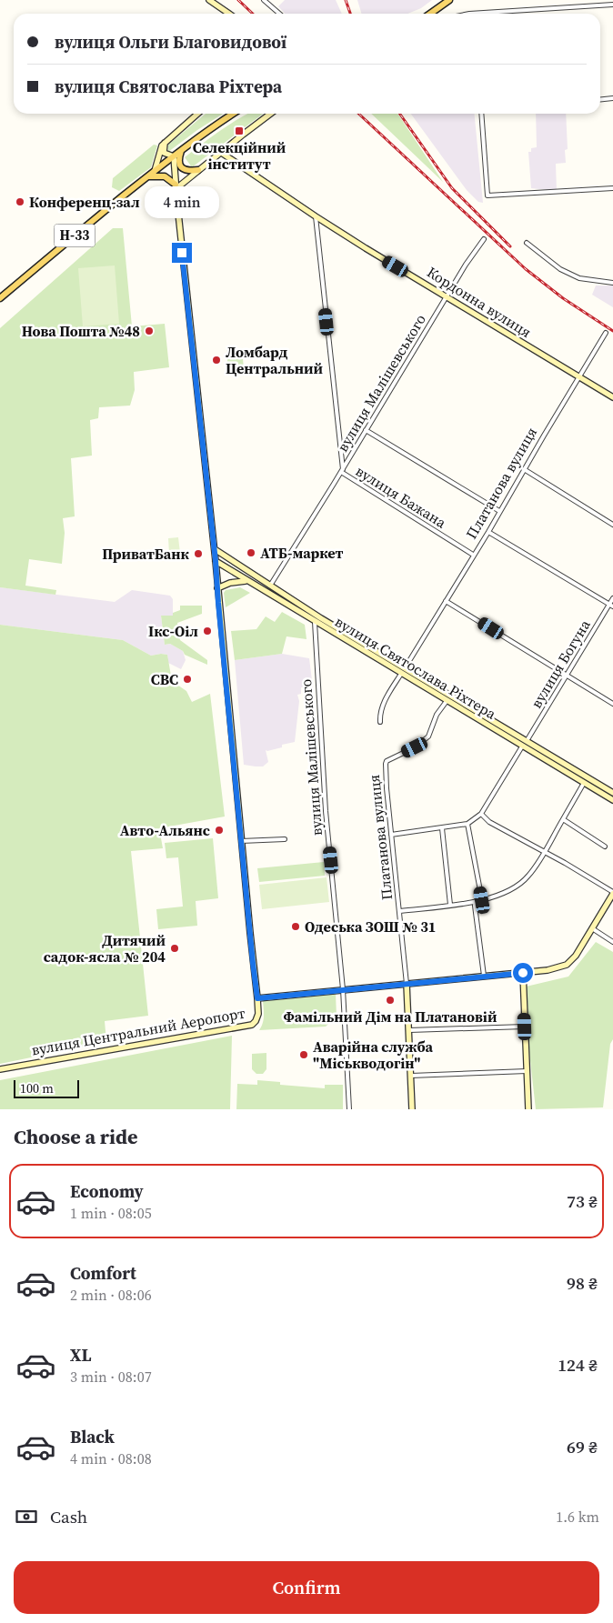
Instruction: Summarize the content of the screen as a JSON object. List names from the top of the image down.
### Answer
{
  "streets": {
    "main road": [
      "Н-33",
      "Кордонна вулиця",
      "Платанова вулиця",
      "вулиця Святослава Ріхтера",
      "вулиця Центральний Аеропорт"
    ],
    "street": ["вулиця Малішевського", "вулиця Бажана", "вулиця Богуна"]
  },
  "crossings": [
    ["Кордонна вулиця", "вулиця Малішевського"],
    ["Кордонна вулиця", "Платанова вулиця"],
    ["вулиця Малішевського", "вулиця Бажана"],
    ["вулиця Малішевського", "вулиця Святослава Ріхтера"],
    ["Платанова вулиця", "вулиця Бажана"],
    ["Платанова вулиця", "вулиця Святослава Ріхтера"],
    ["вулиця Богуна", "вулиця Святослава Ріхтера"],
    ["вулиця Святослава Ріхтера", "вулиця Центральний Аеропорт"]
  ],
  "places": {
    "transit": ["Селекційний інститут"],
    "other": [
      "Конференц-зал",
      "Нова Пошта №48",
      "Ломбард Центральний",
      "АТБ-маркет",
      "ПриватБанк",
      "Ікс-Оіл",
      "СВС",
      "Авто-Альянс",
      "Одеська ЗОШ № 31",
      "Дитячий садок-ясла № 204",
      "Фамільний Дім на Платановій",
      "Аварійна служба \"Міськводогін\""
    ]
  },
  "scale_bar": "100 m",
  "page": {
    "banner": ["вулиця Ольги Благовидової", "вулиця Святослава Ріхтера"],
    "bubble": "4 min",
    "scale": "100 m",
    "heading": "Choose a ride",
    "list": [
      {
        "name": "Economy",
        "note": "1 min · 08:05",
        "value": "73 ₴"
      },
      {
        "name": "Comfort",
        "note": "2 min · 08:06",
        "value": "98 ₴"
      },
      {
        "name": "XL",
        "note": "3 min · 08:07",
        "value": "124 ₴"
      },
      {
        "name": "Black",
        "note": "4 min · 08:08",
        "value": "69 ₴"
      }
    ],
    "pay": ["Cash", "1.6 km"],
    "buttons": "Confirm"
  }
}
